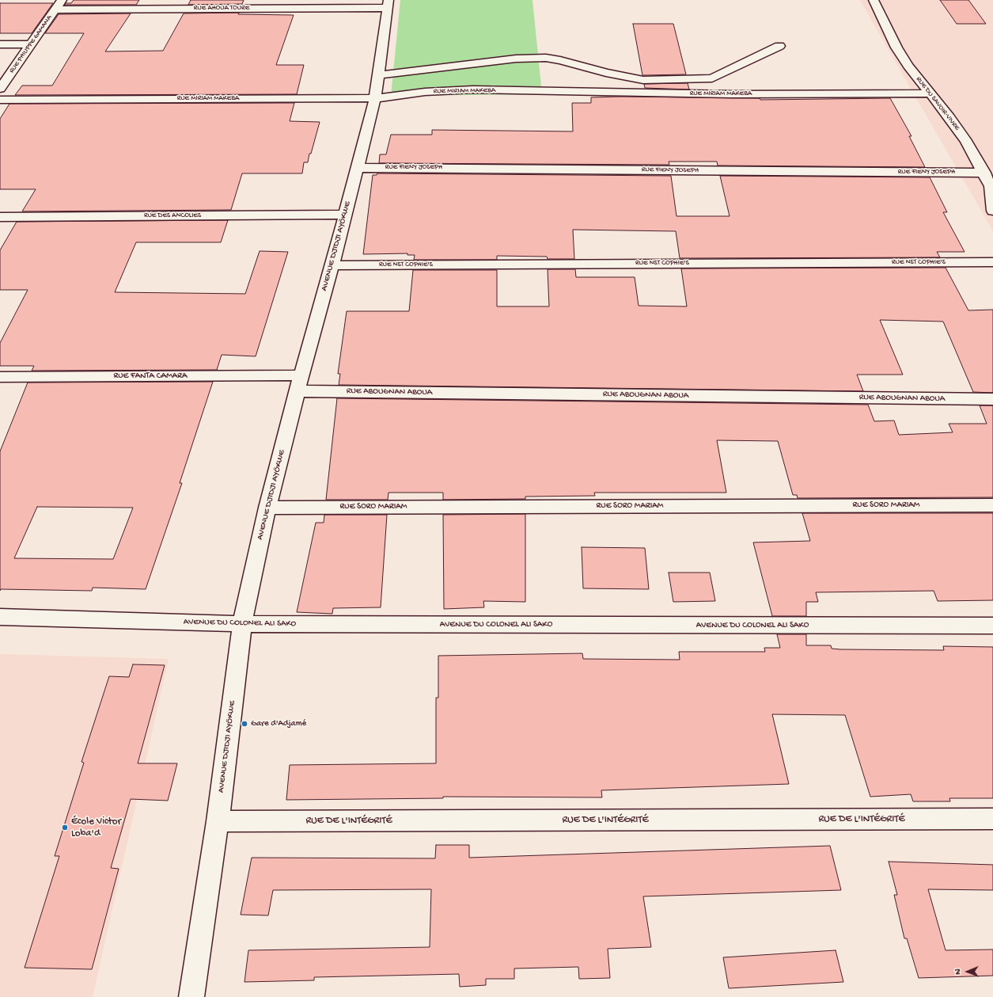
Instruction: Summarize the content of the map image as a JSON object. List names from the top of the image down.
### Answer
{
  "streets": {
    "street": [
      "RUE AHOUA TOURE",
      "RUE PHILIPPE GAMANA",
      "RUE MIRIAM MAKEBA",
      "RUE DU SAVOIR-VIVRE",
      "RUE FIENY JOSEPH",
      "RUE DES ANCOLIES",
      "AVENUE DJIDJI AYÖKWE",
      "RUE NST COPHIE'S",
      "RUE FANTA CAMARA",
      "RUE ABOUGNAN ABOUA",
      "RUE SORO MARIAM",
      "AVENUE DU COLONEL ALI SAKO",
      "RUE DE L'INTÉGRITÉ"
    ]
  },
  "crossings": [
    ["RUE AHOUA TOURE", "RUE PHILIPPE GAMANA"],
    ["RUE AHOUA TOURE", "AVENUE DJIDJI AYÖKWE"],
    ["RUE MIRIAM MAKEBA", "RUE DU SAVOIR-VIVRE"],
    ["RUE MIRIAM MAKEBA", "AVENUE DJIDJI AYÖKWE"],
    ["RUE DU SAVOIR-VIVRE", "RUE FIENY JOSEPH"],
    ["RUE FIENY JOSEPH", "AVENUE DJIDJI AYÖKWE"],
    ["RUE DES ANCOLIES", "AVENUE DJIDJI AYÖKWE"],
    ["AVENUE DJIDJI AYÖKWE", "RUE NST COPHIE'S"],
    ["AVENUE DJIDJI AYÖKWE", "RUE FANTA CAMARA"],
    ["AVENUE DJIDJI AYÖKWE", "RUE ABOUGNAN ABOUA"],
    ["AVENUE DJIDJI AYÖKWE", "RUE SORO MARIAM"],
    ["AVENUE DJIDJI AYÖKWE", "AVENUE DU COLONEL ALI SAKO"],
    ["AVENUE DJIDJI AYÖKWE", "RUE DE L'INTÉGRITÉ"]
  ],
  "places": ["Gare d'Adjamé", "École Victor Loba'd"],
  "north": "left"
}
